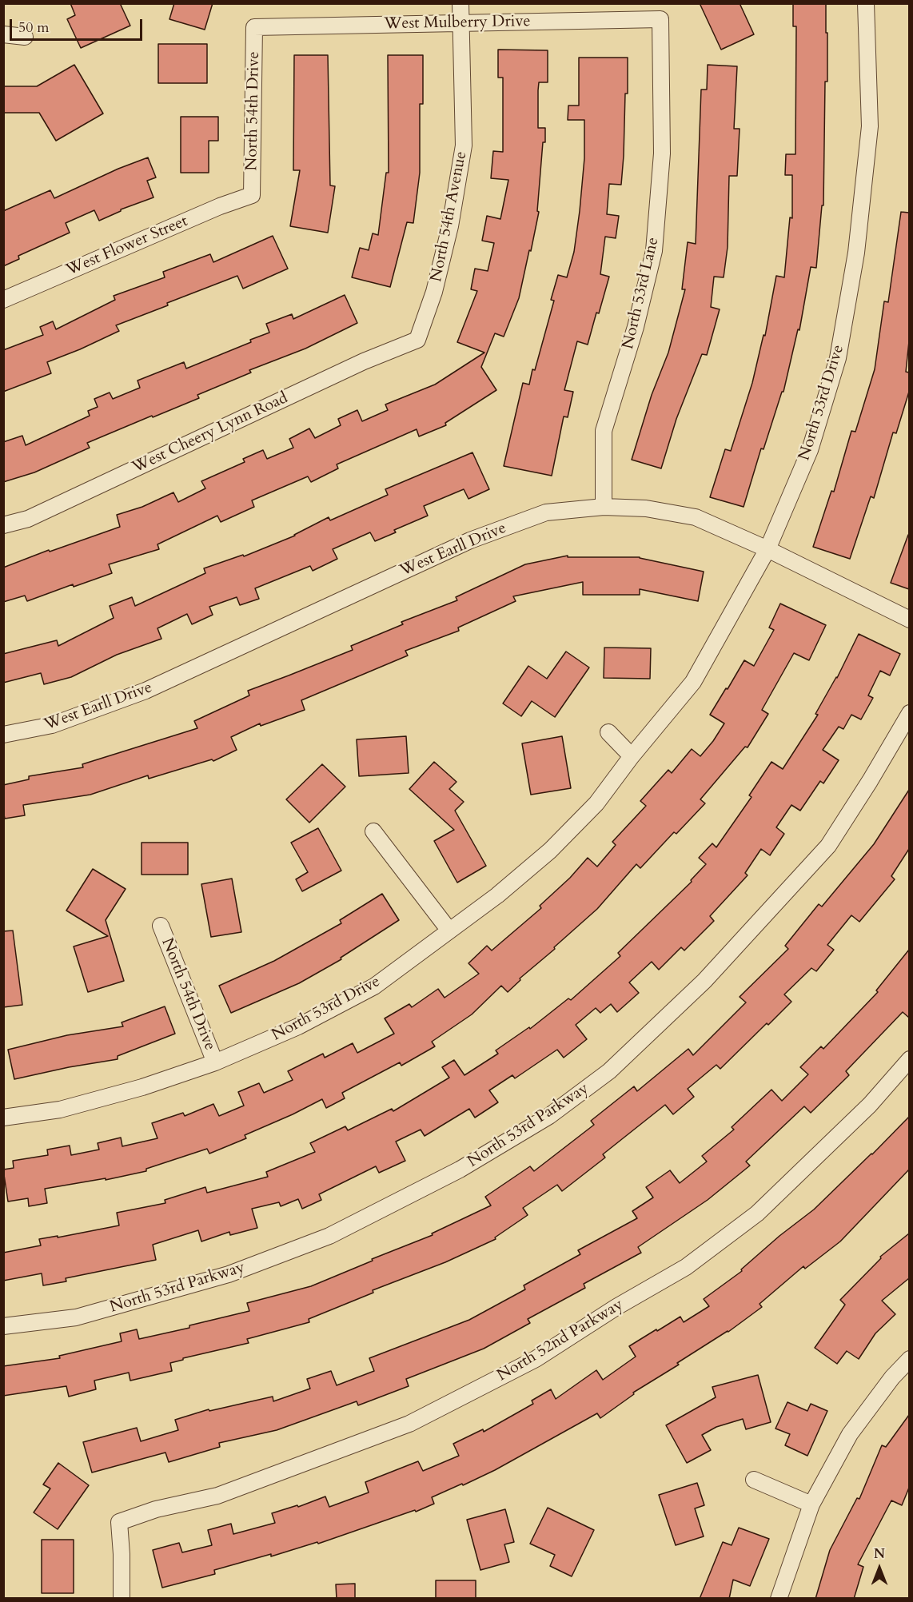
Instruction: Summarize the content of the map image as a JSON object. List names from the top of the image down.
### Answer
{
  "streets": {
    "street": [
      "West Mulberry Drive",
      "North 54th Drive",
      "North 54th Avenue",
      "West Flower Street",
      "North 53rd Lane",
      "North 53rd Drive",
      "West Cheery Lynn Road",
      "West Earll Drive",
      "North 53rd Parkway",
      "North 52nd Parkway"
    ]
  },
  "crossings": [
    ["West Mulberry Drive", "North 54th Drive"],
    ["West Mulberry Drive", "North 54th Avenue"],
    ["West Mulberry Drive", "North 53rd Lane"],
    ["North 54th Drive", "West Flower Street"],
    ["North 54th Drive", "North 53rd Drive"],
    ["North 54th Avenue", "West Cheery Lynn Road"],
    ["North 53rd Lane", "West Earll Drive"],
    ["North 53rd Drive", "West Earll Drive"]
  ],
  "scale_bar": "50 m",
  "north": "top"
}
